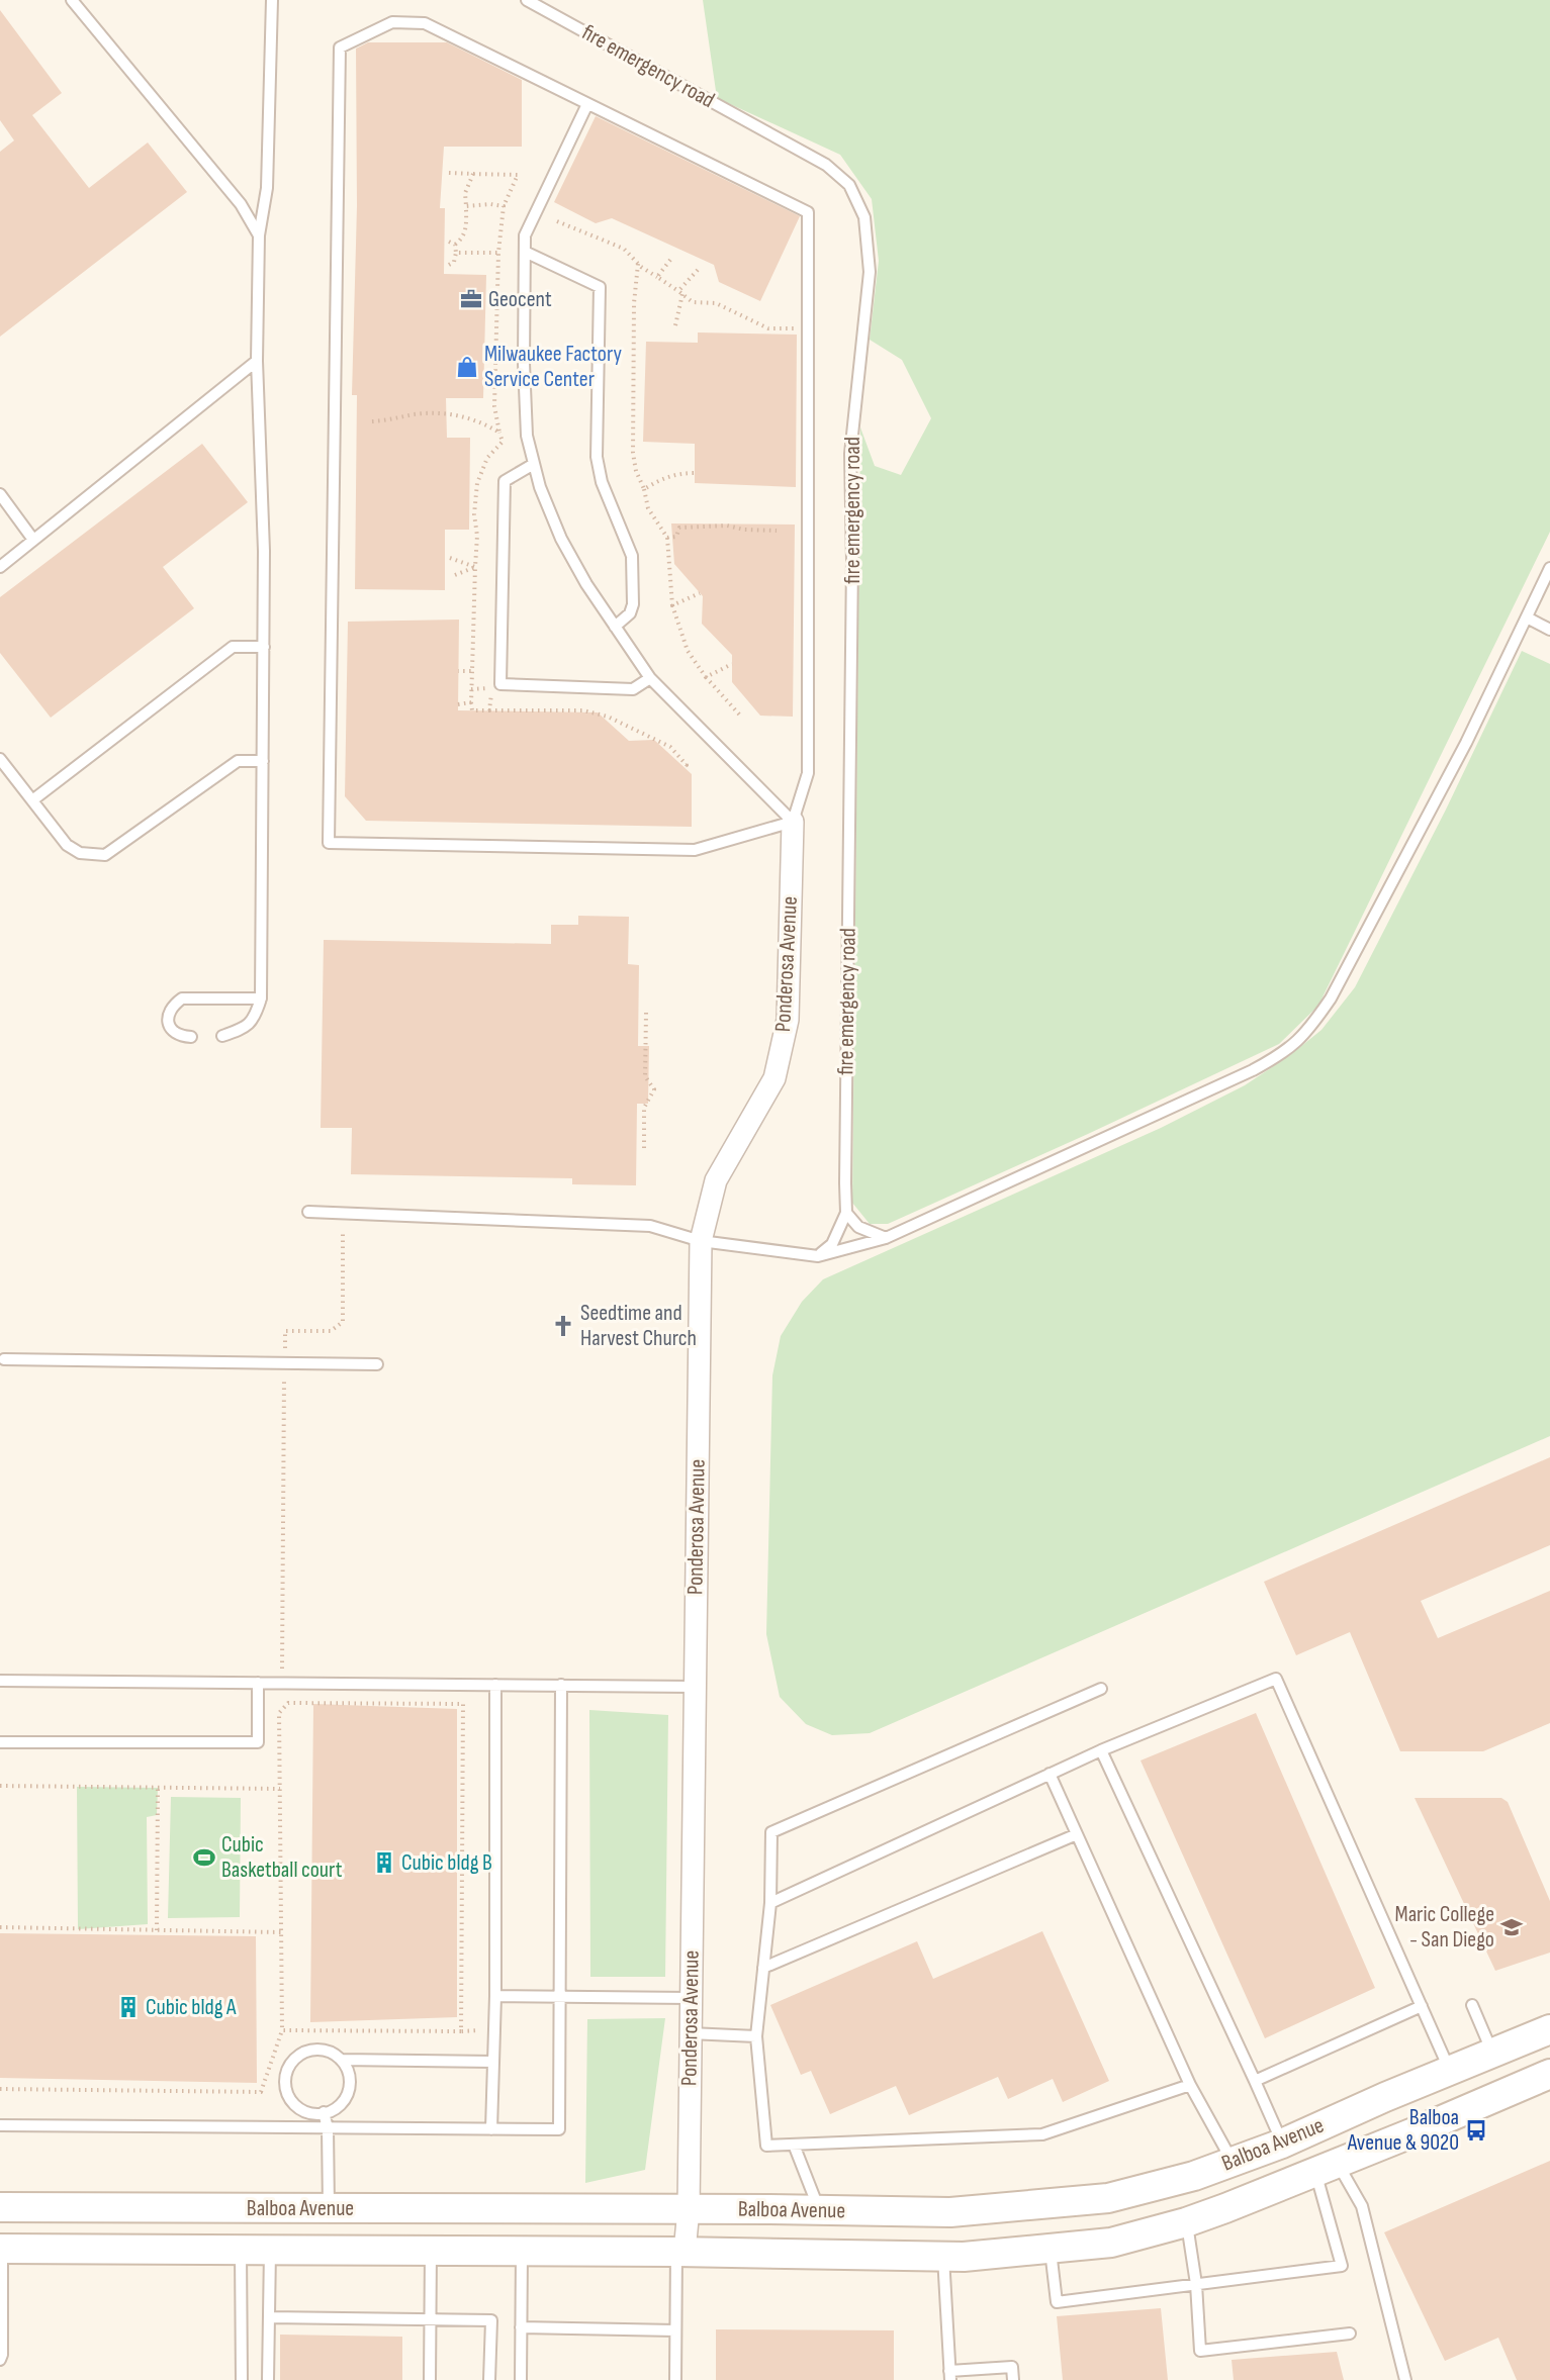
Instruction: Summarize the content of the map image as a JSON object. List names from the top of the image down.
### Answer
{
  "streets": {
    "main road": ["Balboa Avenue"],
    "street": ["Ponderosa Avenue"],
    "lane": ["fire emergency road"]
  },
  "crossings": [
    ["Ponderosa Avenue", "Balboa Avenue"]
  ],
  "places": {
    "office": ["Geocent"],
    "shop": ["Milwaukee Factory Service Center"],
    "church": ["Seedtime and Harvest Church"],
    "sports": ["Cubic Basketball court"],
    "building": ["Cubic bldg B", "Cubic bldg A"],
    "school or university": ["Maric College - San Diego"],
    "bus stop": ["Balboa Avenue & 9020"]
  }
}
